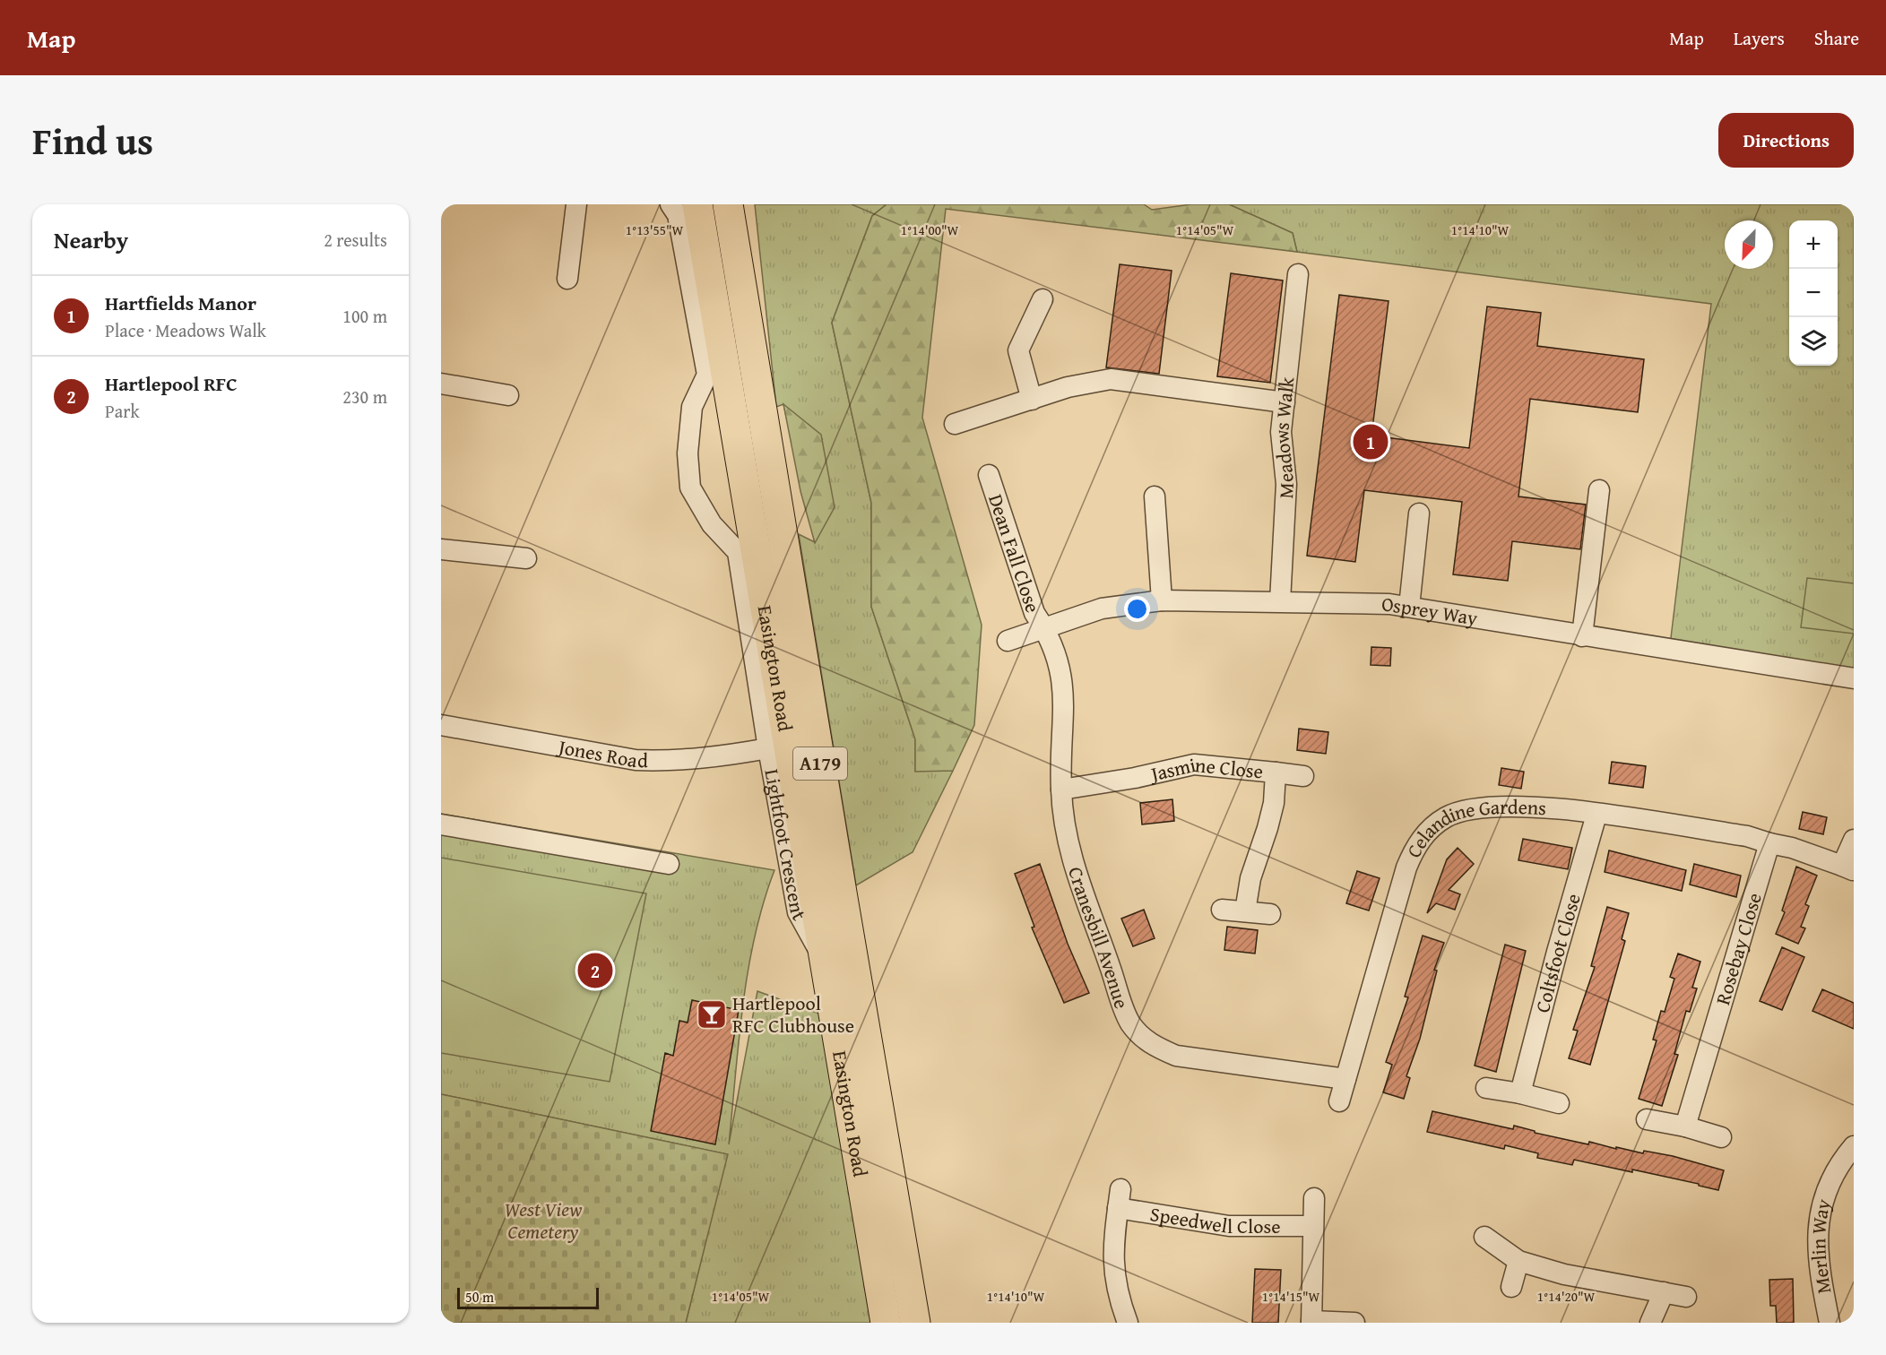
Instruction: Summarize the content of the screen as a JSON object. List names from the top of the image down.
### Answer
{
  "streets": {
    "highway": ["Easington Road", "A179"],
    "street": [
      "Meadows Walk",
      "Dean Fall Close",
      "Osprey Way",
      "Jones Road",
      "Jasmine Close",
      "Celandine Gardens",
      "Lightfoot Crescent",
      "Cranesbill Avenue",
      "Rosebay Close",
      "Coltsfoot Close",
      "Speedwell Close",
      "Merlin Way"
    ]
  },
  "crossings": [
    ["Meadows Walk", "Osprey Way"],
    ["Dean Fall Close", "Osprey Way"],
    ["Dean Fall Close", "Cranesbill Avenue"],
    ["Osprey Way", "Cranesbill Avenue"],
    ["Easington Road", "Lightfoot Crescent"],
    ["Jones Road", "Lightfoot Crescent"],
    ["Jasmine Close", "Cranesbill Avenue"],
    ["Celandine Gardens", "Cranesbill Avenue"],
    ["Celandine Gardens", "Rosebay Close"],
    ["Celandine Gardens", "Coltsfoot Close"]
  ],
  "parks": ["West View Cemetery"],
  "places": {
    "bar": ["Hartlepool RFC Clubhouse"]
  },
  "scale_bar": "50 m",
  "north": "bottom left",
  "page": {
    "header": "Map",
    "nav": ["Map", "Layers", "Share"],
    "title": "Find us",
    "buttons": "Directions",
    "heading": ["Nearby", "2 results"],
    "map_buttons": ["+", "−"],
    "list": [
      {
        "mark": "1",
        "name": "Hartfields Manor",
        "note": "Place · Meadows Walk",
        "value": "100 m"
      },
      {
        "mark": "2",
        "name": "Hartlepool RFC",
        "note": "Park",
        "value": "230 m"
      }
    ],
    "pins": ["1", "2"],
    "scale": "50 m"
  },
  "coordinates": [
    "1°13'55\"W",
    "1°14'00\"W",
    "1°14'05\"W",
    "1°14'10\"W",
    "1°14'15\"W",
    "1°14'20\"W"
  ]
}
